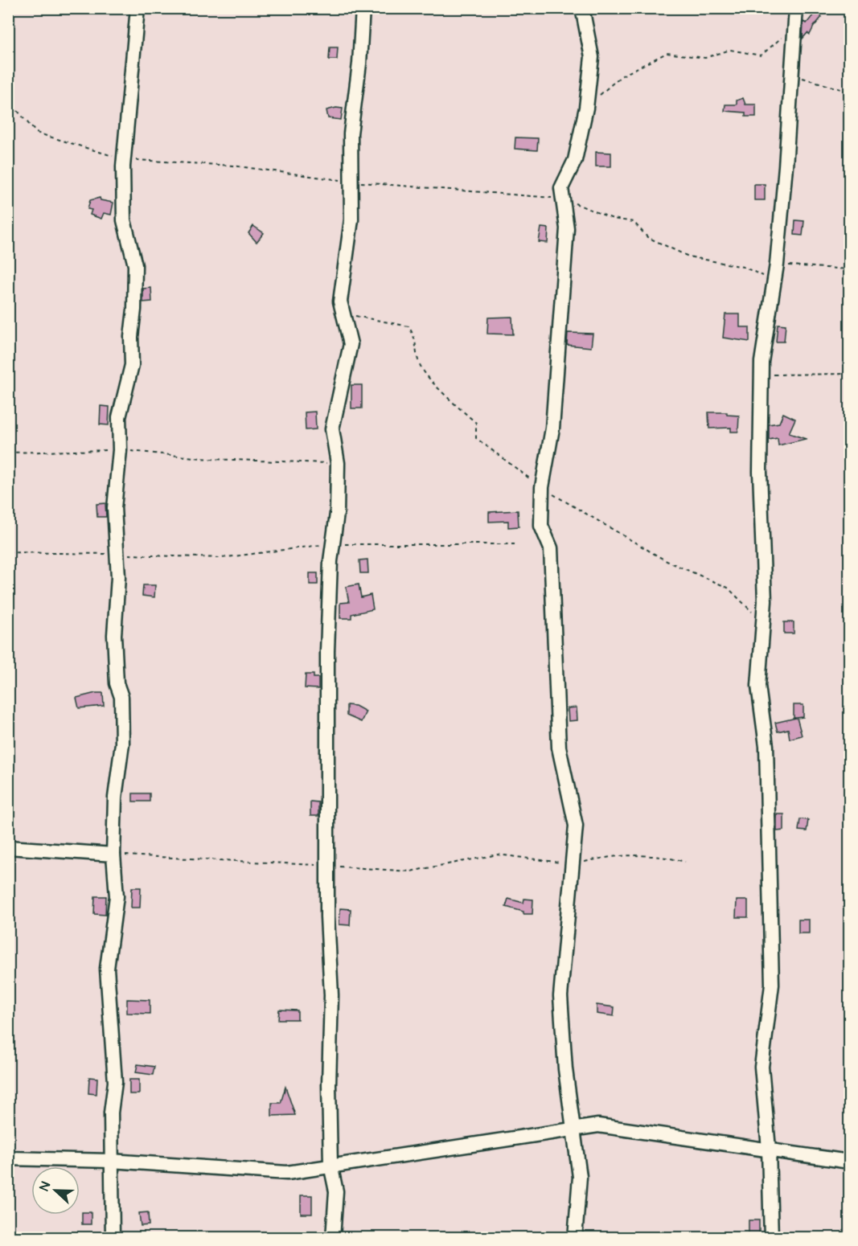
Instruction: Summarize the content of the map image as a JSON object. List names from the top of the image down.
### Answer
{
  "north": "left"
}
